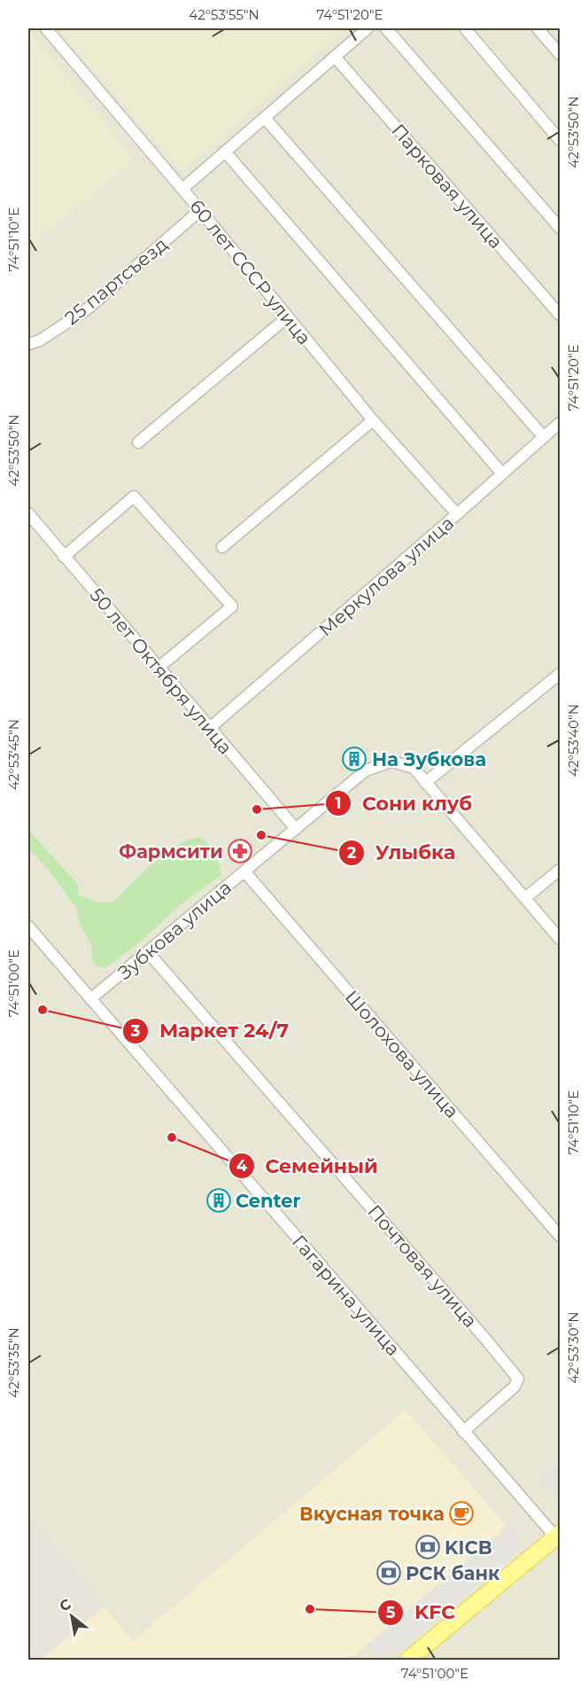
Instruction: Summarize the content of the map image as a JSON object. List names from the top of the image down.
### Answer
{
  "streets": {
    "street": [
      "Парковая улица",
      "60 лет СССР улица",
      "25 партсъезд",
      "Меркулова улица",
      "50 лет Октября улица",
      "Зубкова улица",
      "Шолохова улица",
      "Почтовая улица",
      "Гагарина улица"
    ]
  },
  "crossings": [
    ["60 лет СССР улица", "25 партсъезд"],
    ["60 лет СССР улица", "Меркулова улица"],
    ["Меркулова улица", "50 лет Октября улица"],
    ["50 лет Октября улица", "Зубкова улица"],
    ["Зубкова улица", "Шолохова улица"],
    ["Зубкова улица", "Почтовая улица"],
    ["Зубкова улица", "Гагарина улица"],
    ["Почтовая улица", "Гагарина улица"]
  ],
  "places": {
    "building": ["На Зубкова", "Center"],
    "other": [
      "Сони клуб",
      "Улыбка",
      "Маркет 24/7",
      "Семейный",
      "KFC"
    ],
    "pharmacy": ["Фармсити"],
    "cafe": ["Вкусная точка"],
    "bank": ["KICB", "РСК банк"]
  },
  "north": "top left",
  "coordinates": [
    "42°53'55\"N",
    "74°51'20\"E",
    "42°53'50\"N",
    "74°51'10\"E",
    "42°53'40\"N",
    "42°53'45\"N",
    "74°51'00\"E",
    "42°53'30\"N",
    "42°53'35\"N"
  ]
}
